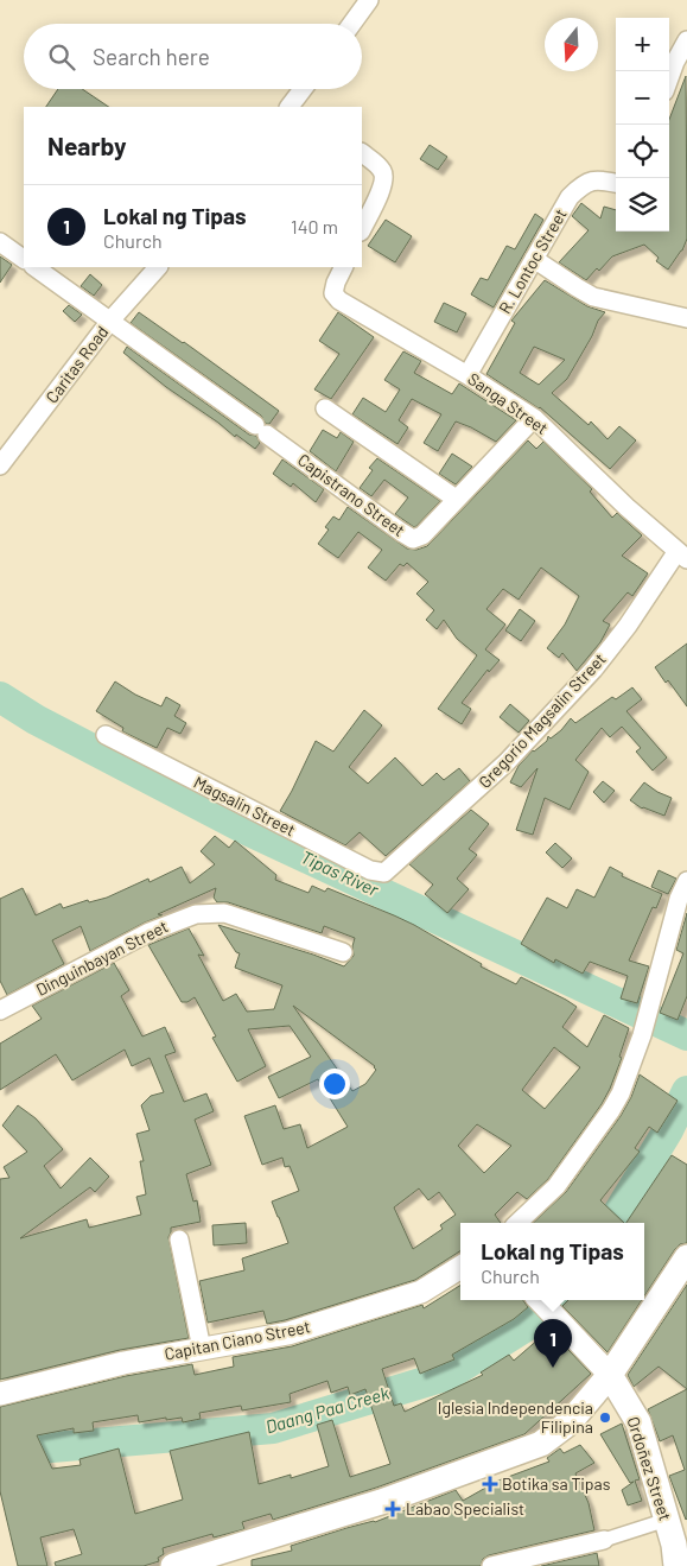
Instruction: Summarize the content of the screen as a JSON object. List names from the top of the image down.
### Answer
{
  "streets": {
    "main road": ["Ordoñez Street"],
    "street": [
      "R. Lontoc Street",
      "Caritas Road",
      "Sanga Street",
      "Capistrano Street",
      "Gregorio Magsalin Street",
      "Magsalin Street",
      "Dinguinbayan Street",
      "Capitan Ciano Street"
    ]
  },
  "crossings": [
    ["R. Lontoc Street", "Sanga Street"],
    ["Caritas Road", "Capistrano Street"],
    ["Sanga Street", "Capistrano Street"],
    ["Sanga Street", "Gregorio Magsalin Street"],
    ["Gregorio Magsalin Street", "Magsalin Street"]
  ],
  "water": ["Tipas River", "Daang Paa Creek"],
  "places": {
    "other": ["Iglesia Independencia Filipina"],
    "health": ["Botika sa Tipas", "Labao Specialist"]
  },
  "north": "bottom",
  "page": {
    "map_buttons": ["+", "−"],
    "search": "Search here",
    "heading": "Nearby",
    "list": [
      {
        "mark": "1",
        "name": "Lokal ng Tipas",
        "note": "Church",
        "value": "140 m"
      }
    ],
    "popup": ["Lokal ng Tipas", "Church"],
    "pins": "1"
  }
}
